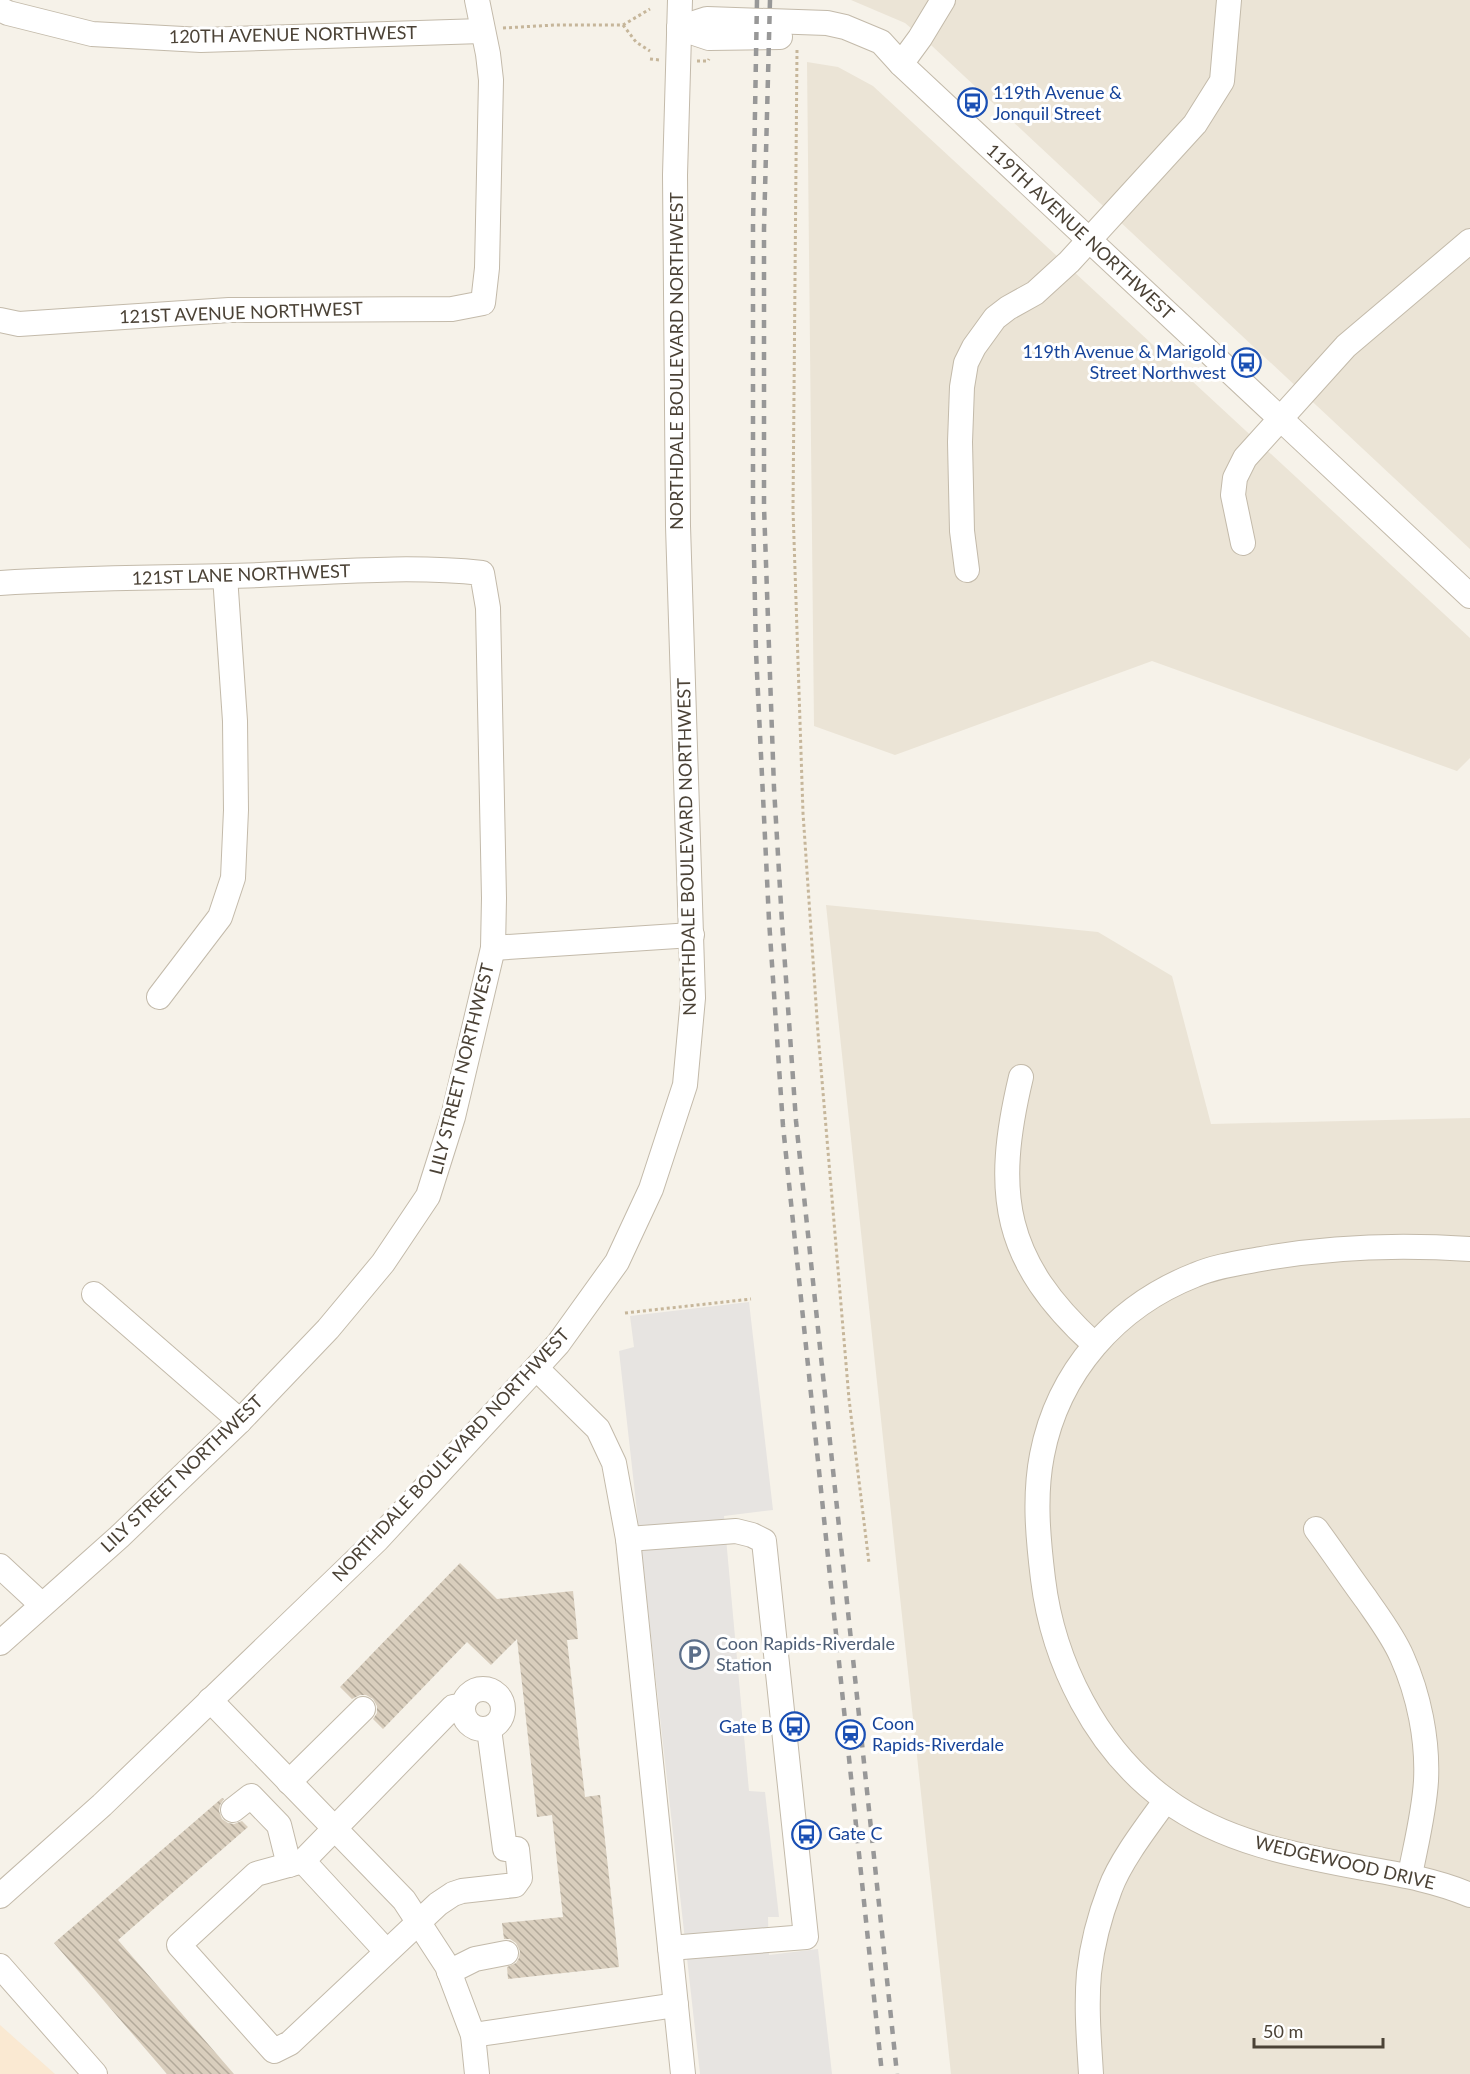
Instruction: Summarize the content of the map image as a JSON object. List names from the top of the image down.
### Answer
{
  "streets": {
    "street": [
      "120TH AVENUE NORTHWEST",
      "119TH AVENUE NORTHWEST",
      "121ST AVENUE NORTHWEST",
      "NORTHDALE BOULEVARD NORTHWEST",
      "121ST LANE NORTHWEST",
      "LILY STREET NORTHWEST",
      "WEDGEWOOD DRIVE"
    ]
  },
  "crossings": [
    ["120TH AVENUE NORTHWEST", "121ST AVENUE NORTHWEST"],
    ["119TH AVENUE NORTHWEST", "NORTHDALE BOULEVARD NORTHWEST"],
    ["121ST LANE NORTHWEST", "LILY STREET NORTHWEST"]
  ],
  "places": {
    "bus stop": [
      "119th Avenue & Jonquil Street",
      "119th Avenue & Marigold Street Northwest",
      "Gate B",
      "Gate C"
    ],
    "parking": ["Coon Rapids-Riverdale Station"],
    "station": ["Coon Rapids-Riverdale"]
  },
  "scale_bar": "50 m"
}
